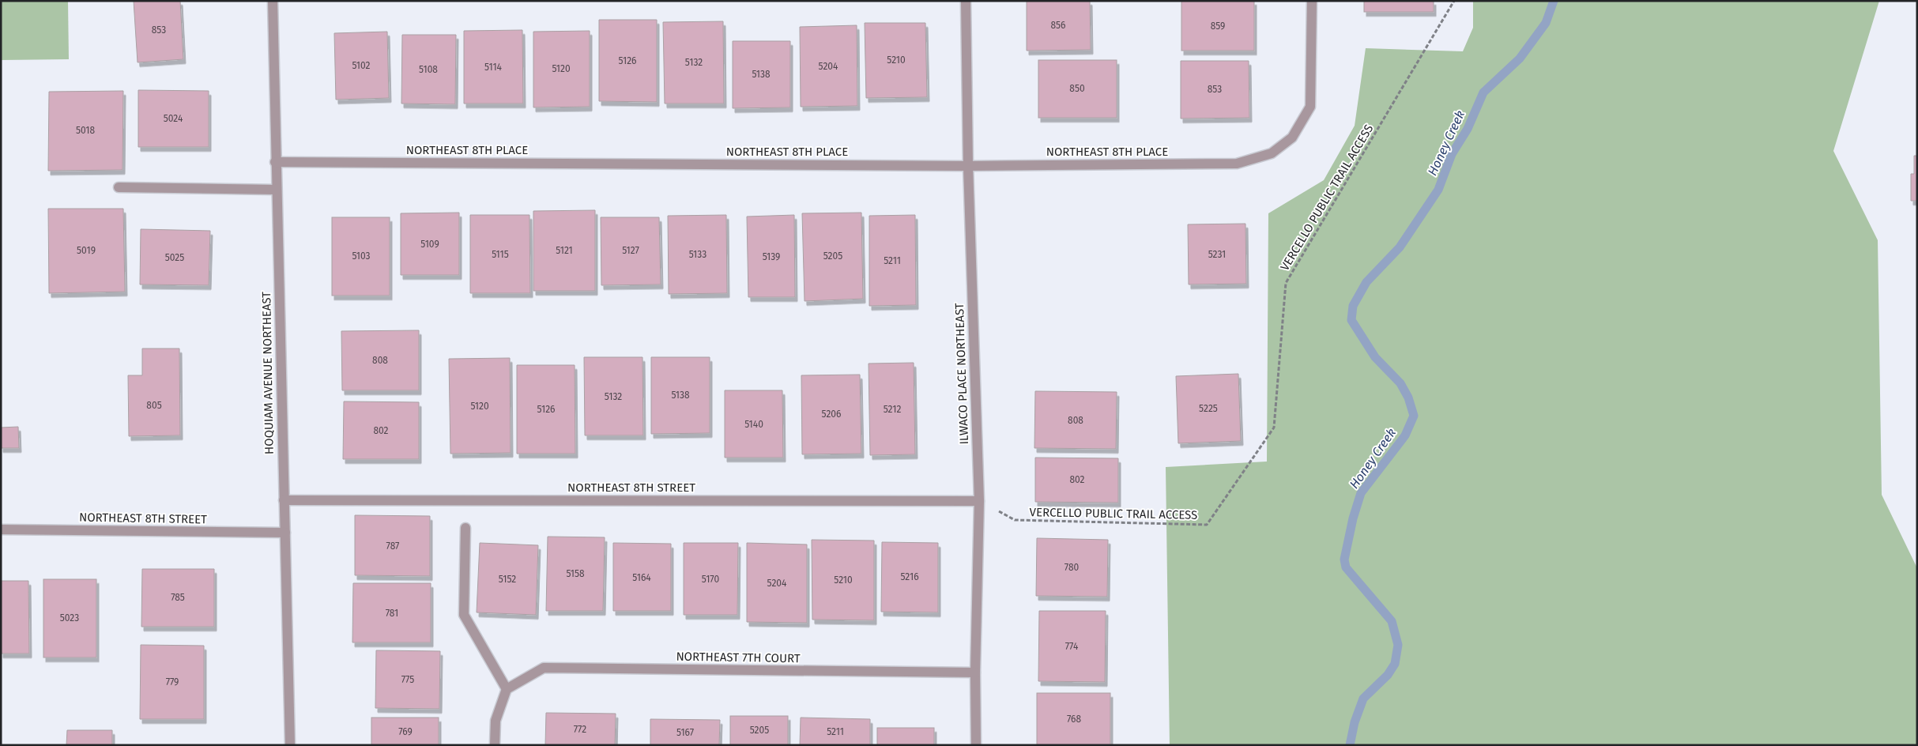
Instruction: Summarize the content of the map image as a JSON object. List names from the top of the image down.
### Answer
{
  "streets": {
    "street": [
      "NORTHEAST 8TH PLACE",
      "HOQUIAM AVENUE NORTHEAST",
      "ILWACO PLACE NORTHEAST",
      "NORTHEAST 8TH STREET",
      "NORTHEAST 7TH COURT"
    ],
    "path": ["VERCELLO PUBLIC TRAIL ACCESS"]
  },
  "crossings": [
    ["NORTHEAST 8TH PLACE", "HOQUIAM AVENUE NORTHEAST"],
    ["NORTHEAST 8TH PLACE", "ILWACO PLACE NORTHEAST"],
    ["VERCELLO PUBLIC TRAIL ACCESS", "ILWACO PLACE NORTHEAST"],
    ["VERCELLO PUBLIC TRAIL ACCESS", "NORTHEAST 8TH STREET"],
    ["HOQUIAM AVENUE NORTHEAST", "NORTHEAST 8TH STREET"],
    ["ILWACO PLACE NORTHEAST", "NORTHEAST 8TH STREET"],
    ["ILWACO PLACE NORTHEAST", "NORTHEAST 7TH COURT"]
  ],
  "water": ["Honey Creek"],
  "house_numbers": [
    "856",
    "859",
    "853",
    "5210",
    "5126",
    "5132",
    "5102",
    "5204",
    "5114",
    "5120",
    "5108",
    "5138",
    "850",
    "853",
    "5024",
    "5018",
    "5109",
    "5019",
    "5121",
    "5127",
    "5115",
    "5133",
    "5231",
    "5103",
    "5205",
    "5139",
    "5025",
    "5211",
    "808",
    "5138",
    "5132",
    "805",
    "5120",
    "5225",
    "5126",
    "5212",
    "5206",
    "808",
    "5140",
    "802",
    "802",
    "787",
    "780",
    "5158",
    "5216",
    "5164",
    "5152",
    "5170",
    "5210",
    "5204",
    "785",
    "781",
    "5023",
    "774",
    "775",
    "779",
    "768",
    "772",
    "5205",
    "769",
    "5211",
    "5167"
  ]
}
